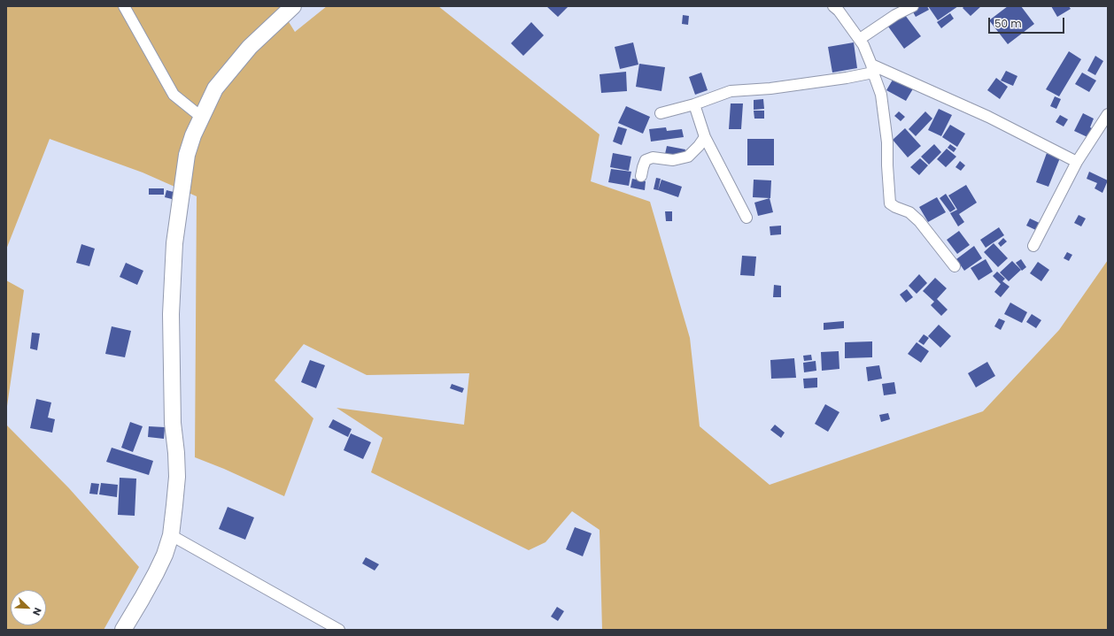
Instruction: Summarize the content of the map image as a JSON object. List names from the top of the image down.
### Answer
{
  "scale_bar": "50 m",
  "north": "bottom right"
}
